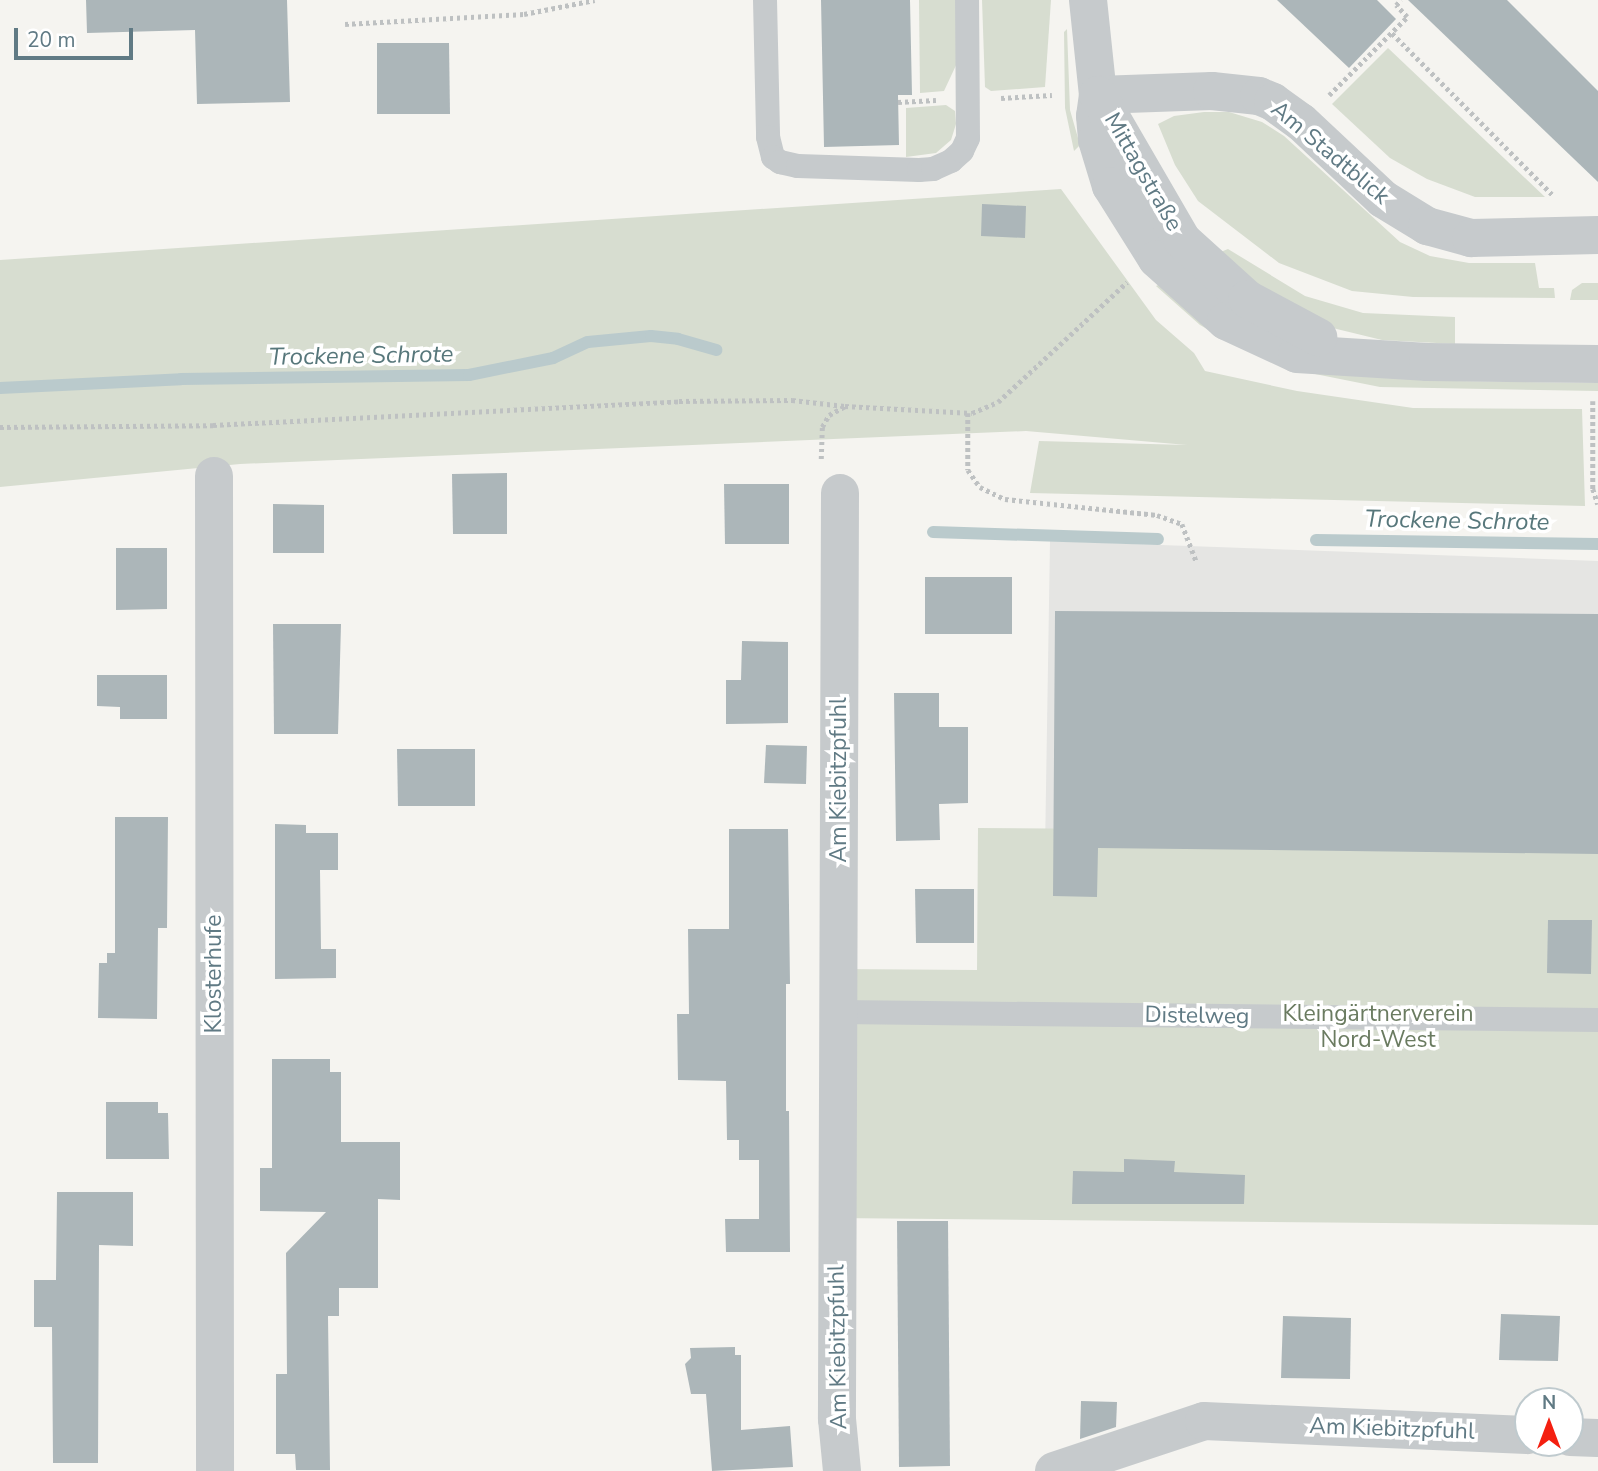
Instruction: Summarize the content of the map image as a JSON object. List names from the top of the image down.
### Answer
{
  "streets": {
    "street": [
      "Am Stadtblick",
      "Mittagstraße",
      "Am Kiebitzpfuhl",
      "Klosterhufe"
    ],
    "lane": ["Distelweg"]
  },
  "crossings": [
    ["Am Stadtblick", "Mittagstraße"],
    ["Am Kiebitzpfuhl", "Distelweg"]
  ],
  "water": ["Trockene Schrote"],
  "parks": ["Kleingärtnerverein Nord-West"],
  "scale_bar": "20 m",
  "north": "top"
}
